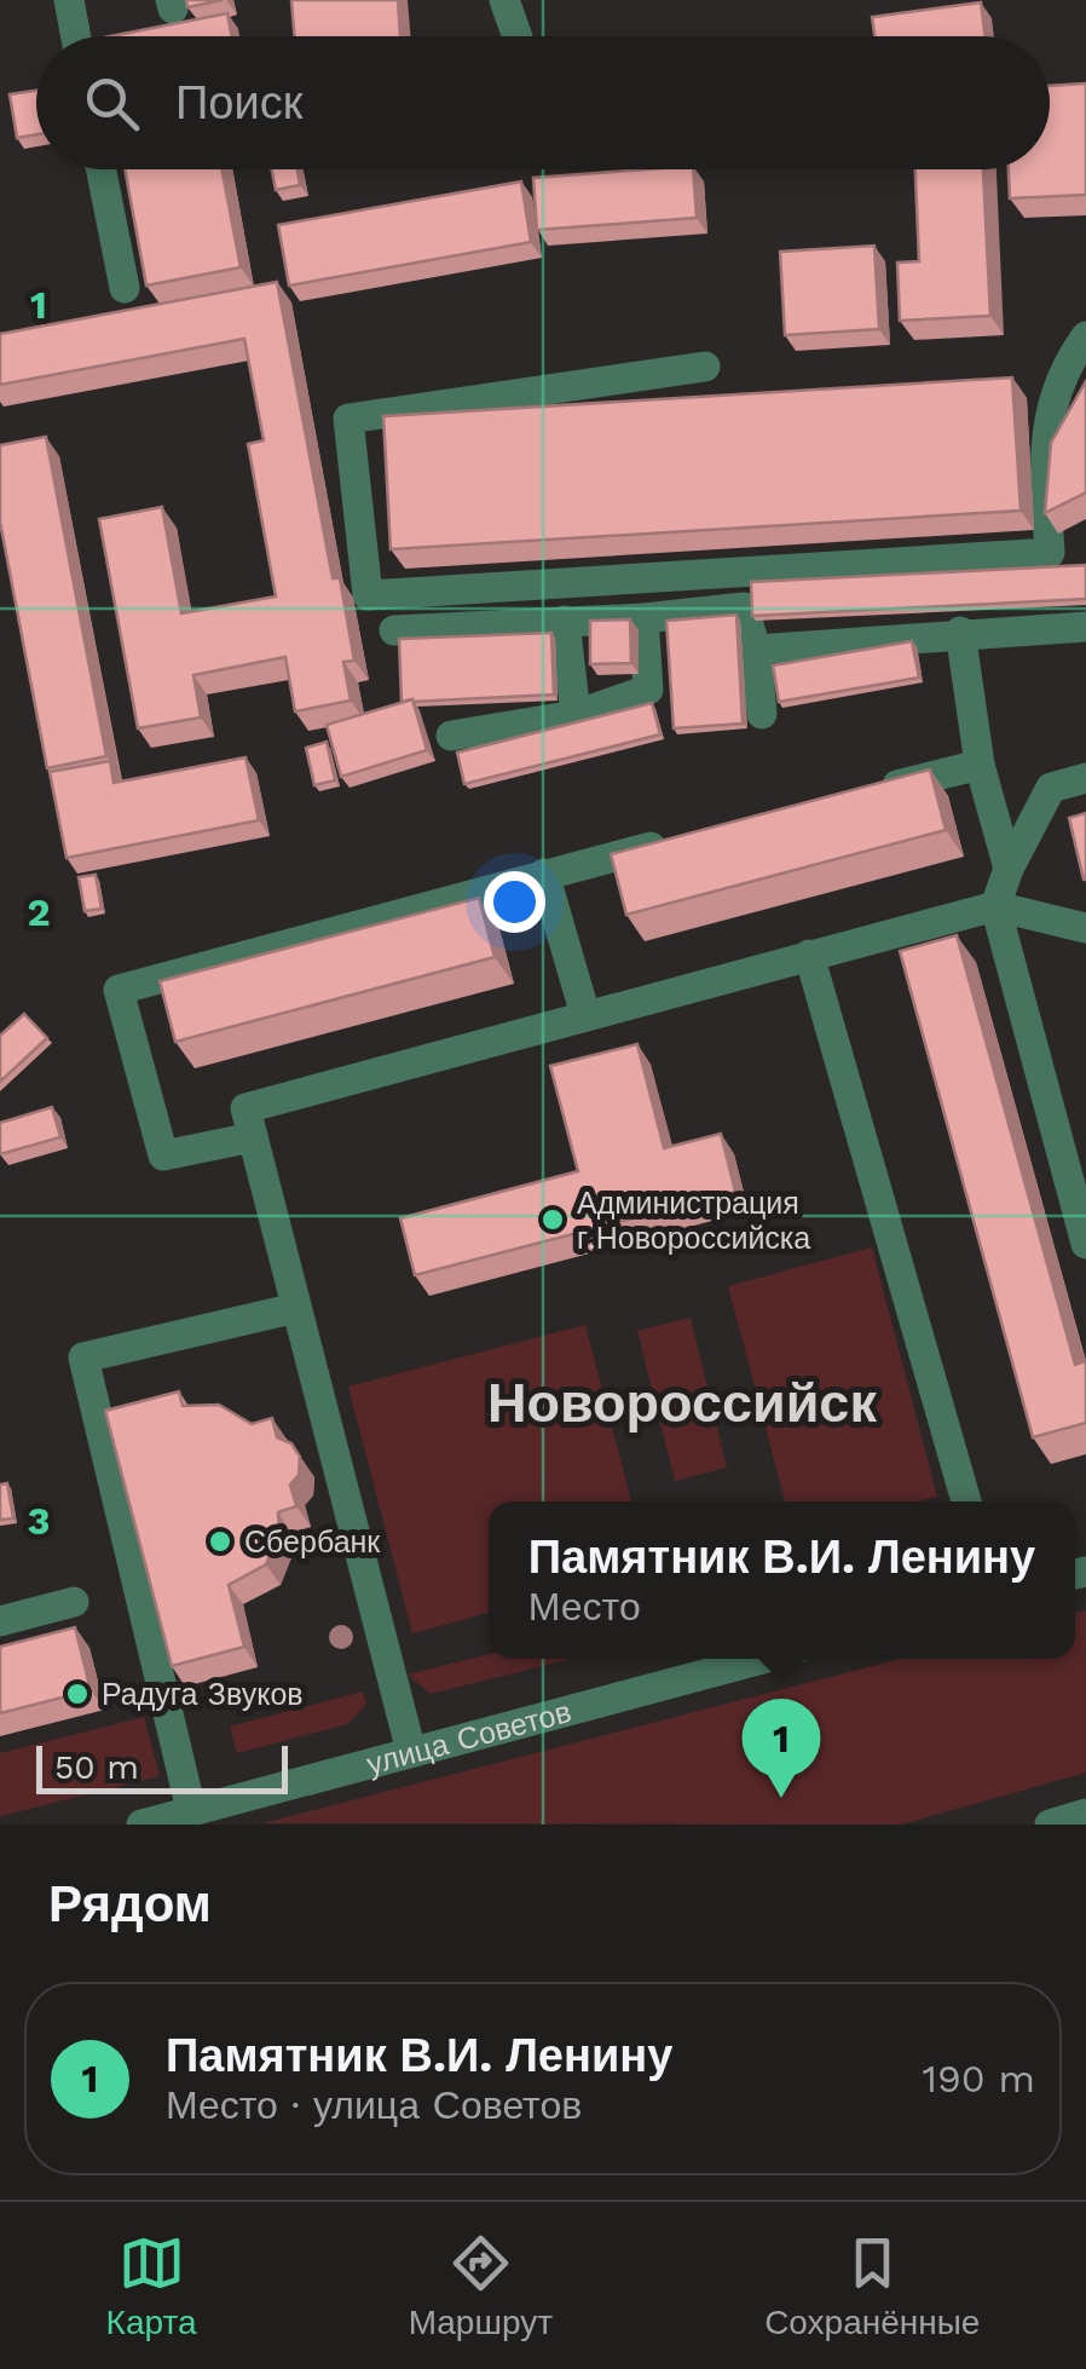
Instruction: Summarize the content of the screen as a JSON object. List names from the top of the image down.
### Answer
{
  "streets": {
    "street": ["улица Советов"]
  },
  "districts": ["Новороссийск"],
  "places": ["Администрация г.Новороссийска", "Сбербанк", "Радуга Звуков"],
  "scale_bar": "50 m",
  "page": {
    "search": "Поиск",
    "popup": ["Памятник В.И. Ленину", "Место"],
    "pins": "1",
    "scale": "50 m",
    "heading": "Рядом",
    "list": [
      {
        "mark": "1",
        "name": "Памятник В.И. Ленину",
        "note": "Место · улица Советов",
        "value": "190 m"
      }
    ],
    "nav": ["Карта", "Маршрут", "Сохранённые"]
  },
  "grid": {
    "rows": ["1", "2", "3"]
  }
}
